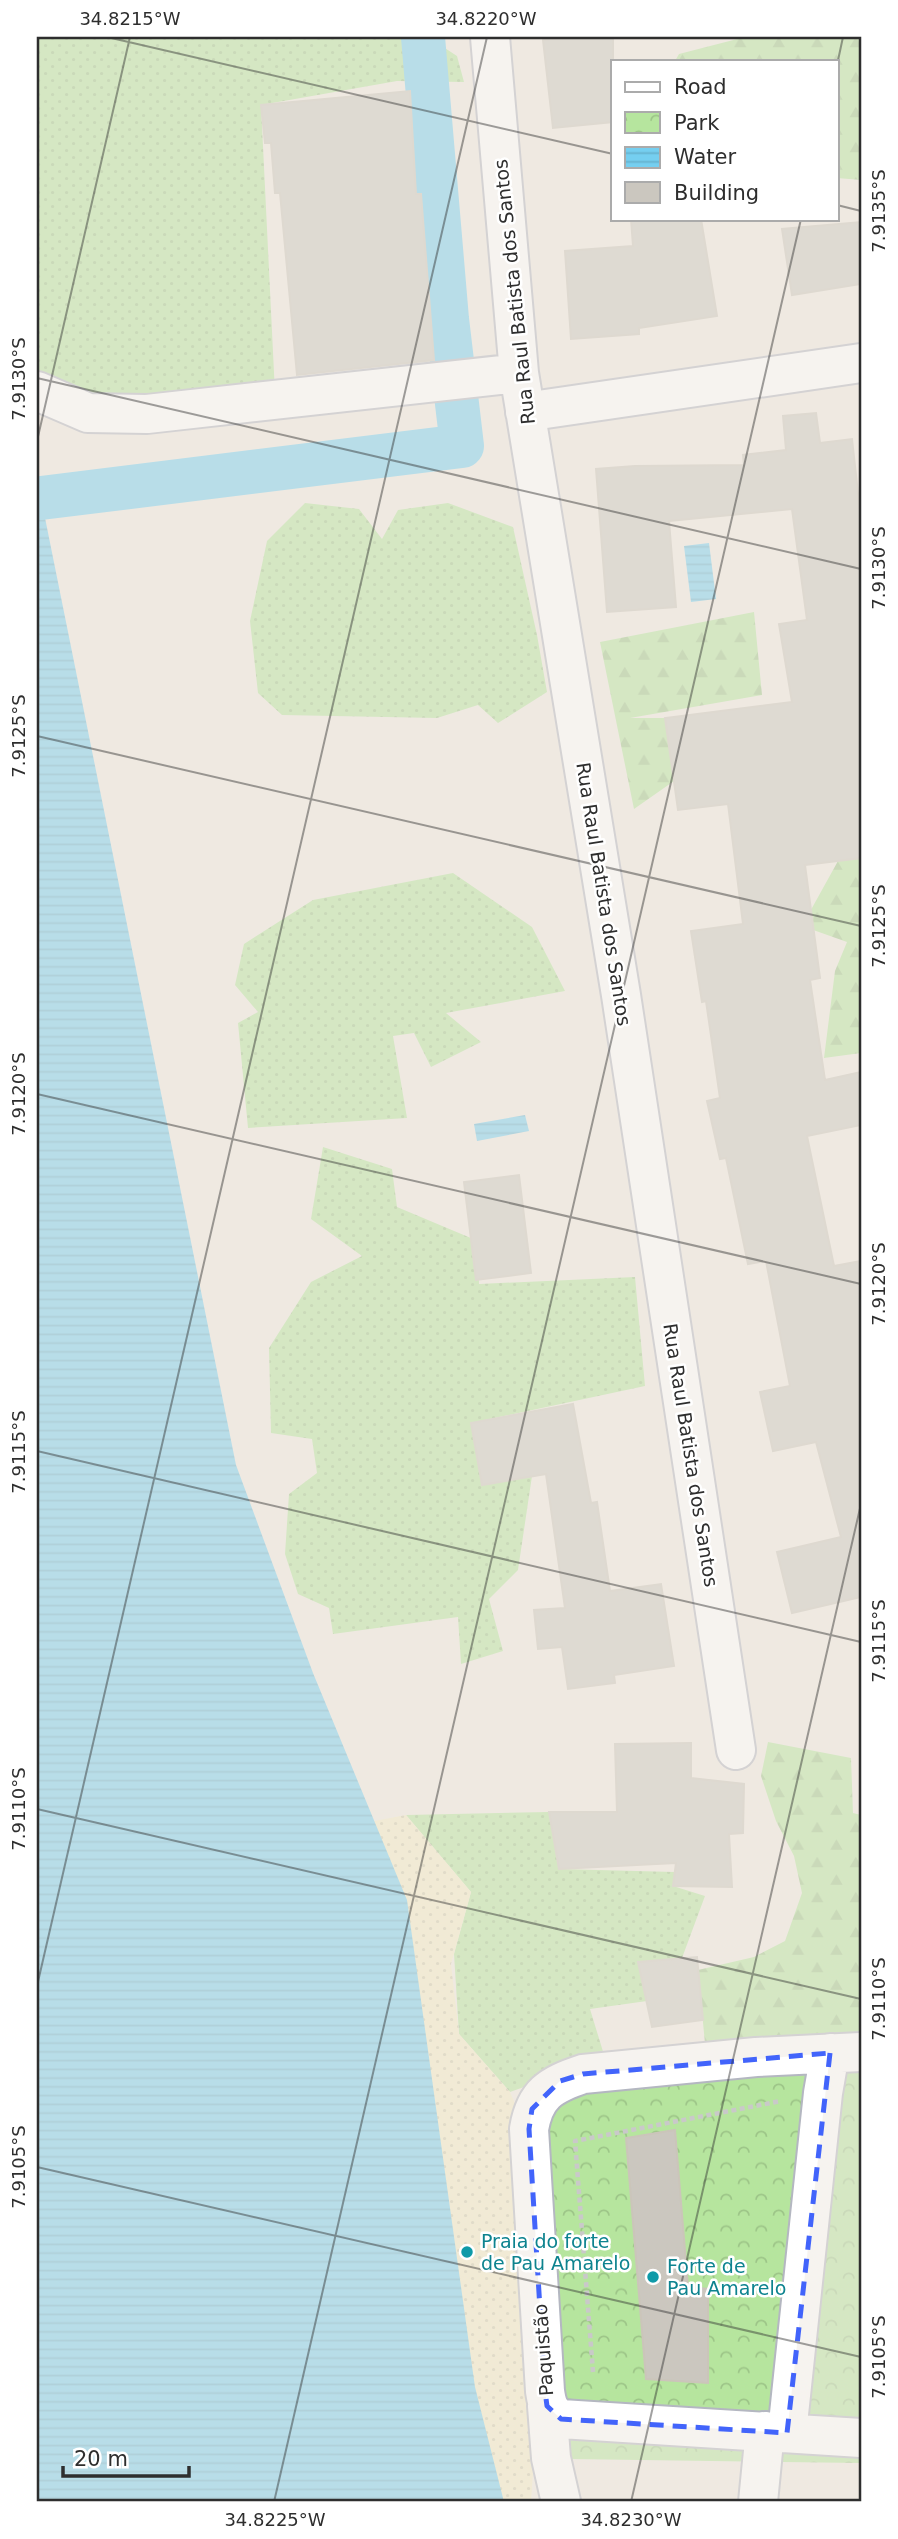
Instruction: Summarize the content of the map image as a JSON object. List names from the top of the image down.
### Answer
{
  "streets": {
    "street": ["Rua Raul Batista dos Santos", "Paquistão"]
  },
  "places": ["Praia do forte de Pau Amarelo", "Forte de Pau Amarelo"],
  "legend": [
    "Road",
    "Park",
    "Water",
    "Building"
  ],
  "scale_bar": "20 m",
  "coordinates": [
    "34.8215°W",
    "34.8220°W",
    "7.9135°S",
    "7.9130°S",
    "7.9125°S",
    "7.9120°S",
    "7.9115°S",
    "7.9110°S",
    "7.9105°S",
    "34.8225°W",
    "34.8230°W"
  ]
}
